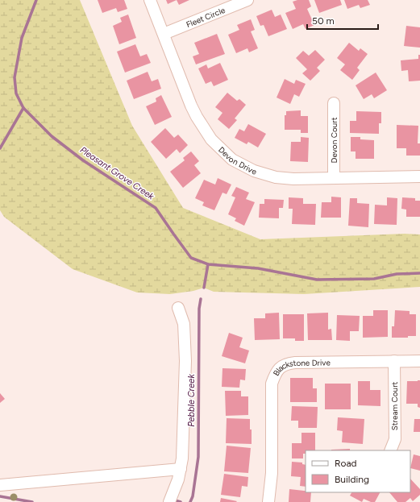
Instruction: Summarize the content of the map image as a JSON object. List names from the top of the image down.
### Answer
{
  "streets": {
    "street": [
      "Fleet Circle",
      "Devon Court",
      "Devon Drive",
      "Blackstone Drive",
      "Stream Court"
    ]
  },
  "crossings": [
    ["Fleet Circle", "Devon Drive"],
    ["Devon Court", "Devon Drive"],
    ["Blackstone Drive", "Stream Court"]
  ],
  "water": ["Pleasant Grove Creek", "Pebble Creek"],
  "legend": ["Road", "Building"],
  "scale_bar": "50 m"
}
